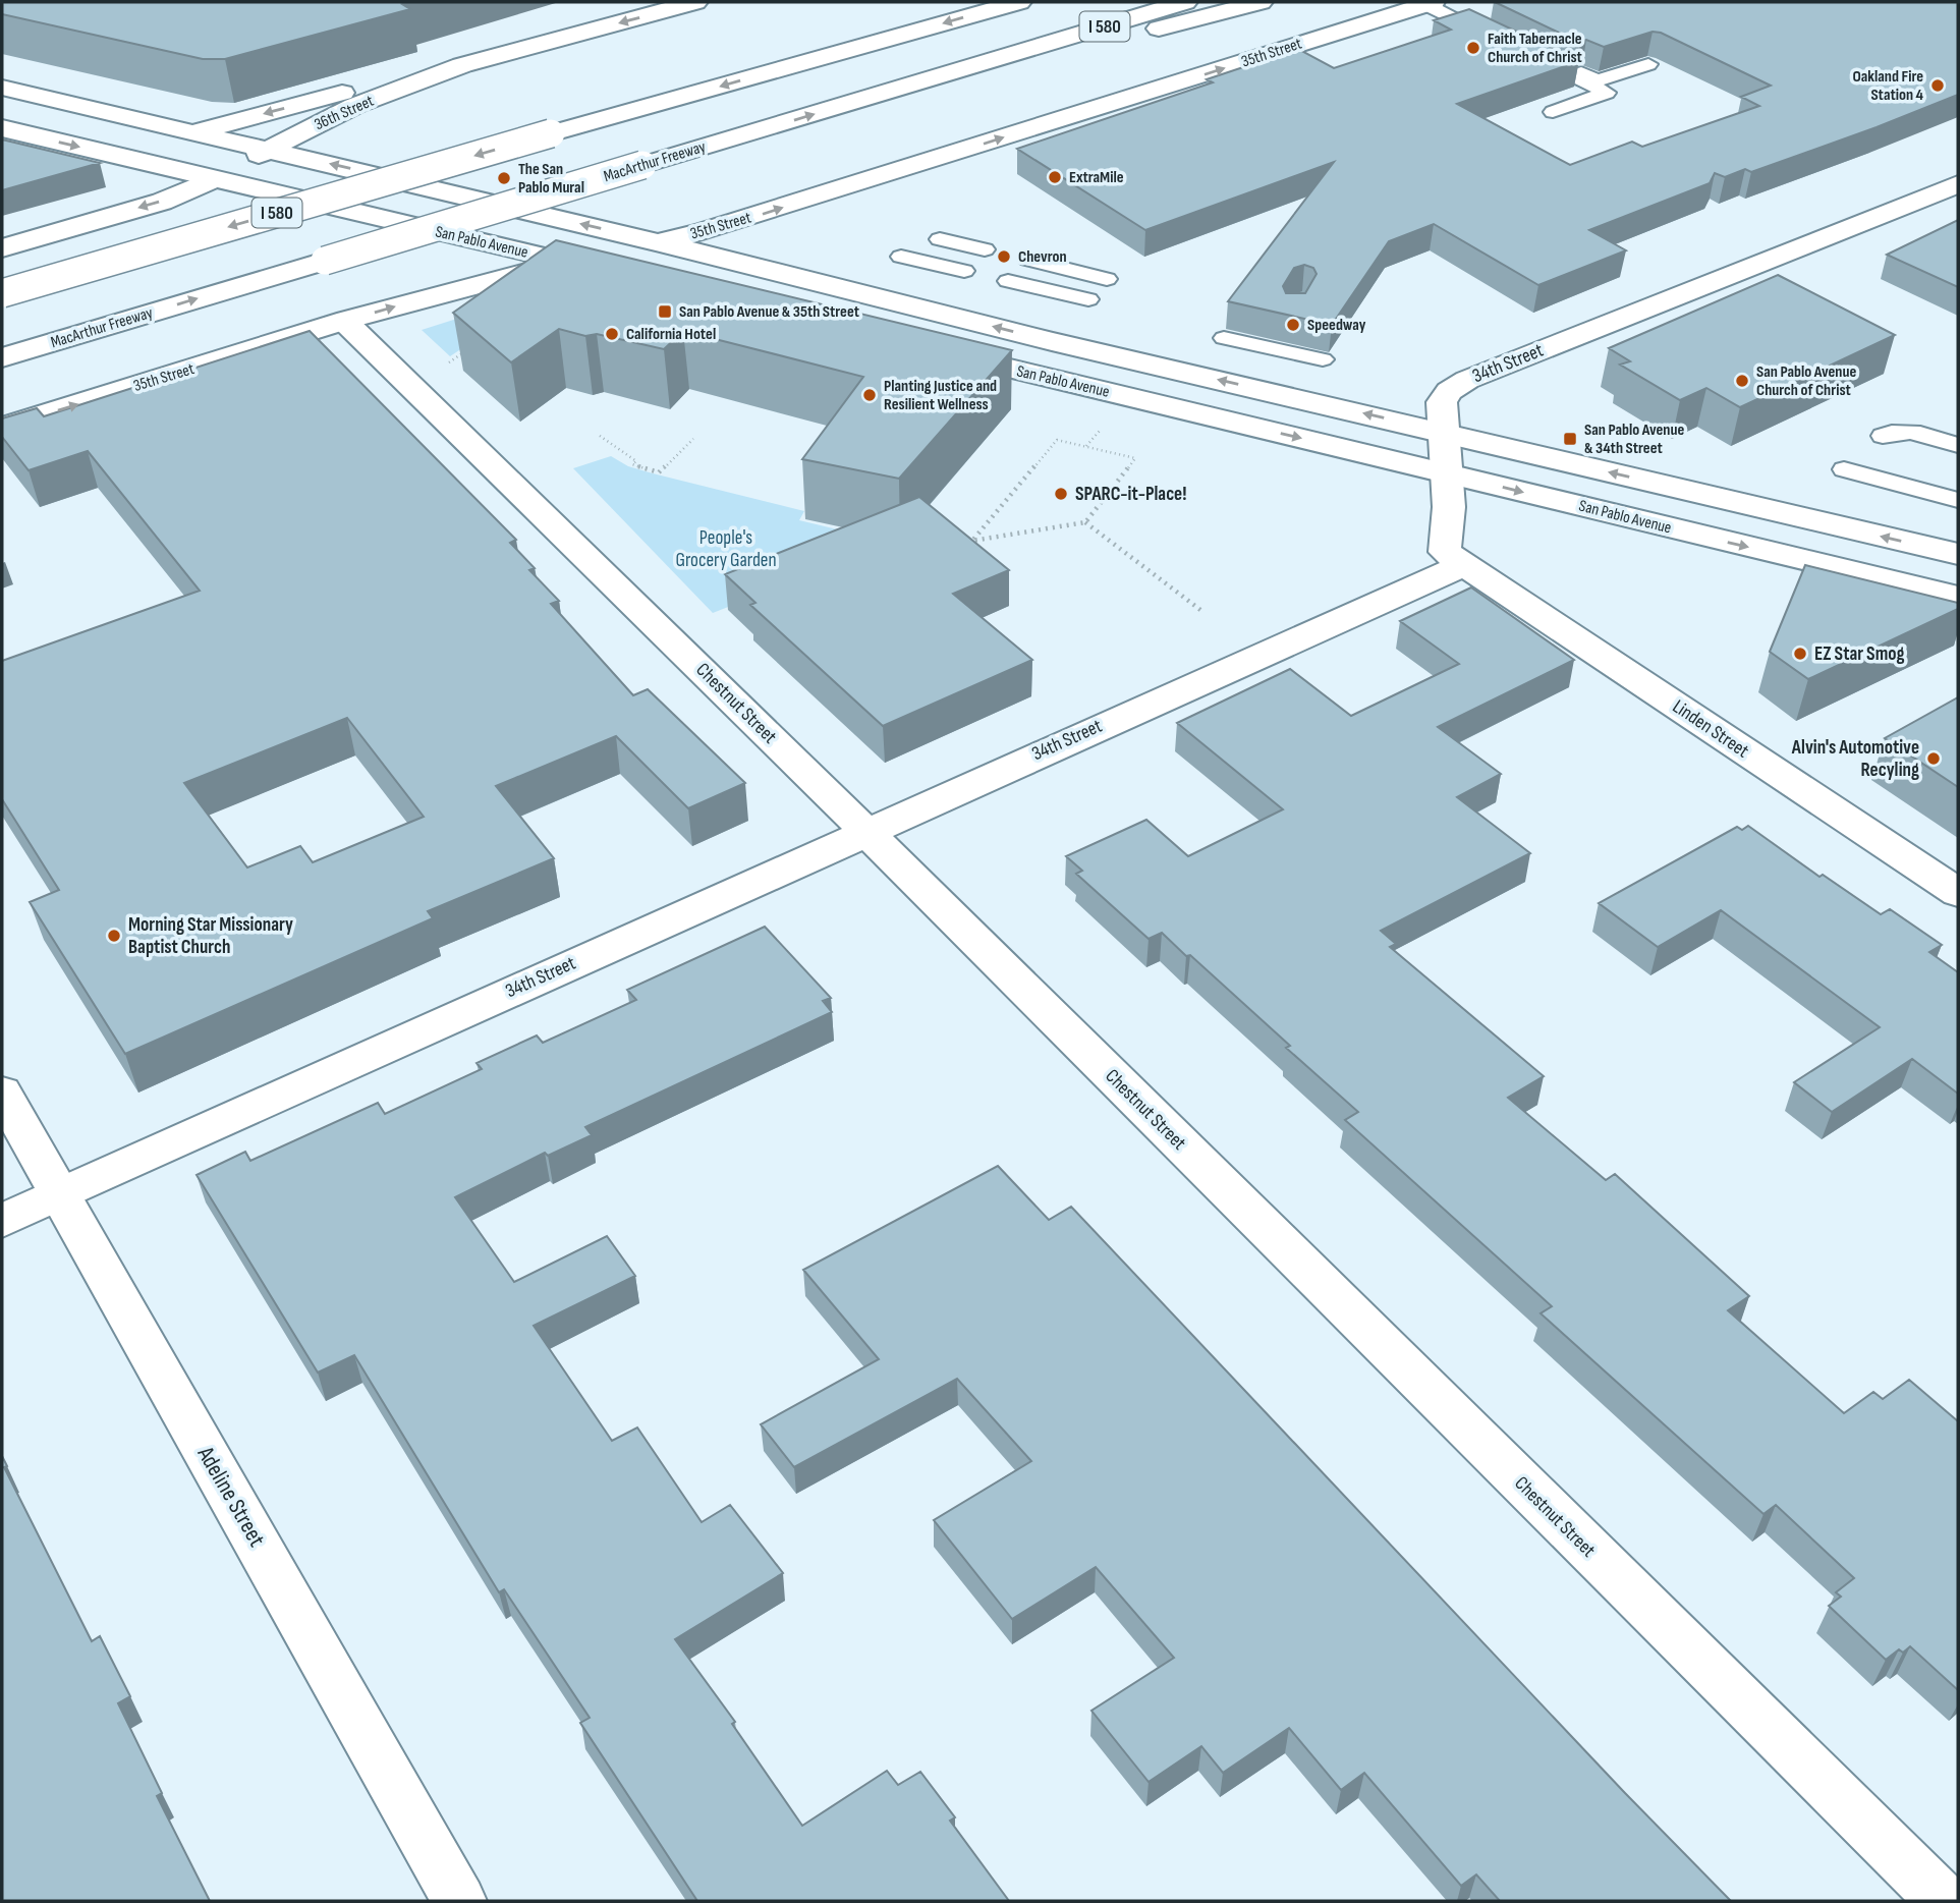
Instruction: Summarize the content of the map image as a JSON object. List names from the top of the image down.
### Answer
{
  "streets": {
    "main road": [
      "I 580",
      "35th Street",
      "36th Street",
      "MacArthur Freeway",
      "San Pablo Avenue",
      "34th Street",
      "Chestnut Street",
      "Linden Street",
      "Adeline Street"
    ]
  },
  "crossings": [
    ["35th Street", "San Pablo Avenue"],
    ["35th Street", "Chestnut Street"],
    ["36th Street", "San Pablo Avenue"],
    ["San Pablo Avenue", "34th Street"],
    ["34th Street", "Chestnut Street"],
    ["34th Street", "Linden Street"],
    ["34th Street", "Adeline Street"]
  ],
  "parks": ["People's Grocery Garden"],
  "places": {
    "other": [
      "Faith Tabernacle Church of Christ",
      "Oakland Fire Station 4",
      "ExtraMile",
      "The San Pablo Mural",
      "Chevron",
      "Speedway",
      "California Hotel",
      "San Pablo Avenue Church of Christ",
      "Planting Justice and Resilient Wellness",
      "SPARC-it-Place!",
      "EZ Star Smog",
      "Alvin's Automotive Recyling",
      "Morning Star Missionary Baptist Church"
    ],
    "transit": ["San Pablo Avenue & 35th Street", "San Pablo Avenue & 34th Street"]
  }
}
